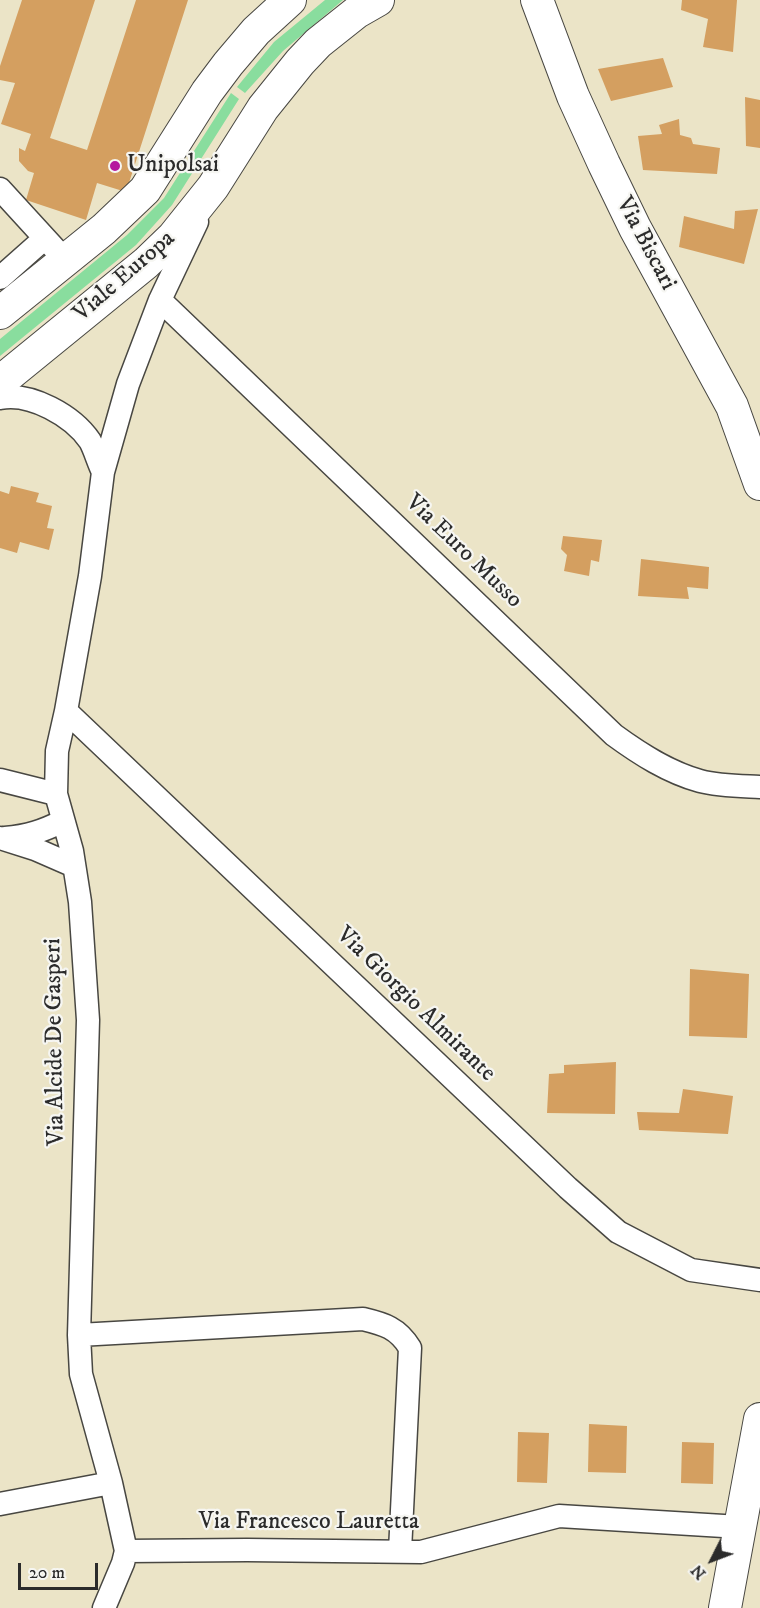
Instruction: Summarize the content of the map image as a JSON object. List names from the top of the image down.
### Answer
{
  "streets": {
    "street": [
      "Via Biscari",
      "Viale Europa",
      "Via Euro Musso",
      "Via Giorgio Almirante",
      "Via Alcide De Gasperi",
      "Via Francesco Lauretta"
    ]
  },
  "crossings": [
    ["Viale Europa", "Via Alcide De Gasperi"],
    ["Via Euro Musso", "Via Alcide De Gasperi"],
    ["Via Giorgio Almirante", "Via Alcide De Gasperi"],
    ["Via Alcide De Gasperi", "Via Francesco Lauretta"]
  ],
  "places": ["Unipolsai"],
  "scale_bar": "20 m",
  "north": "bottom left"
}
